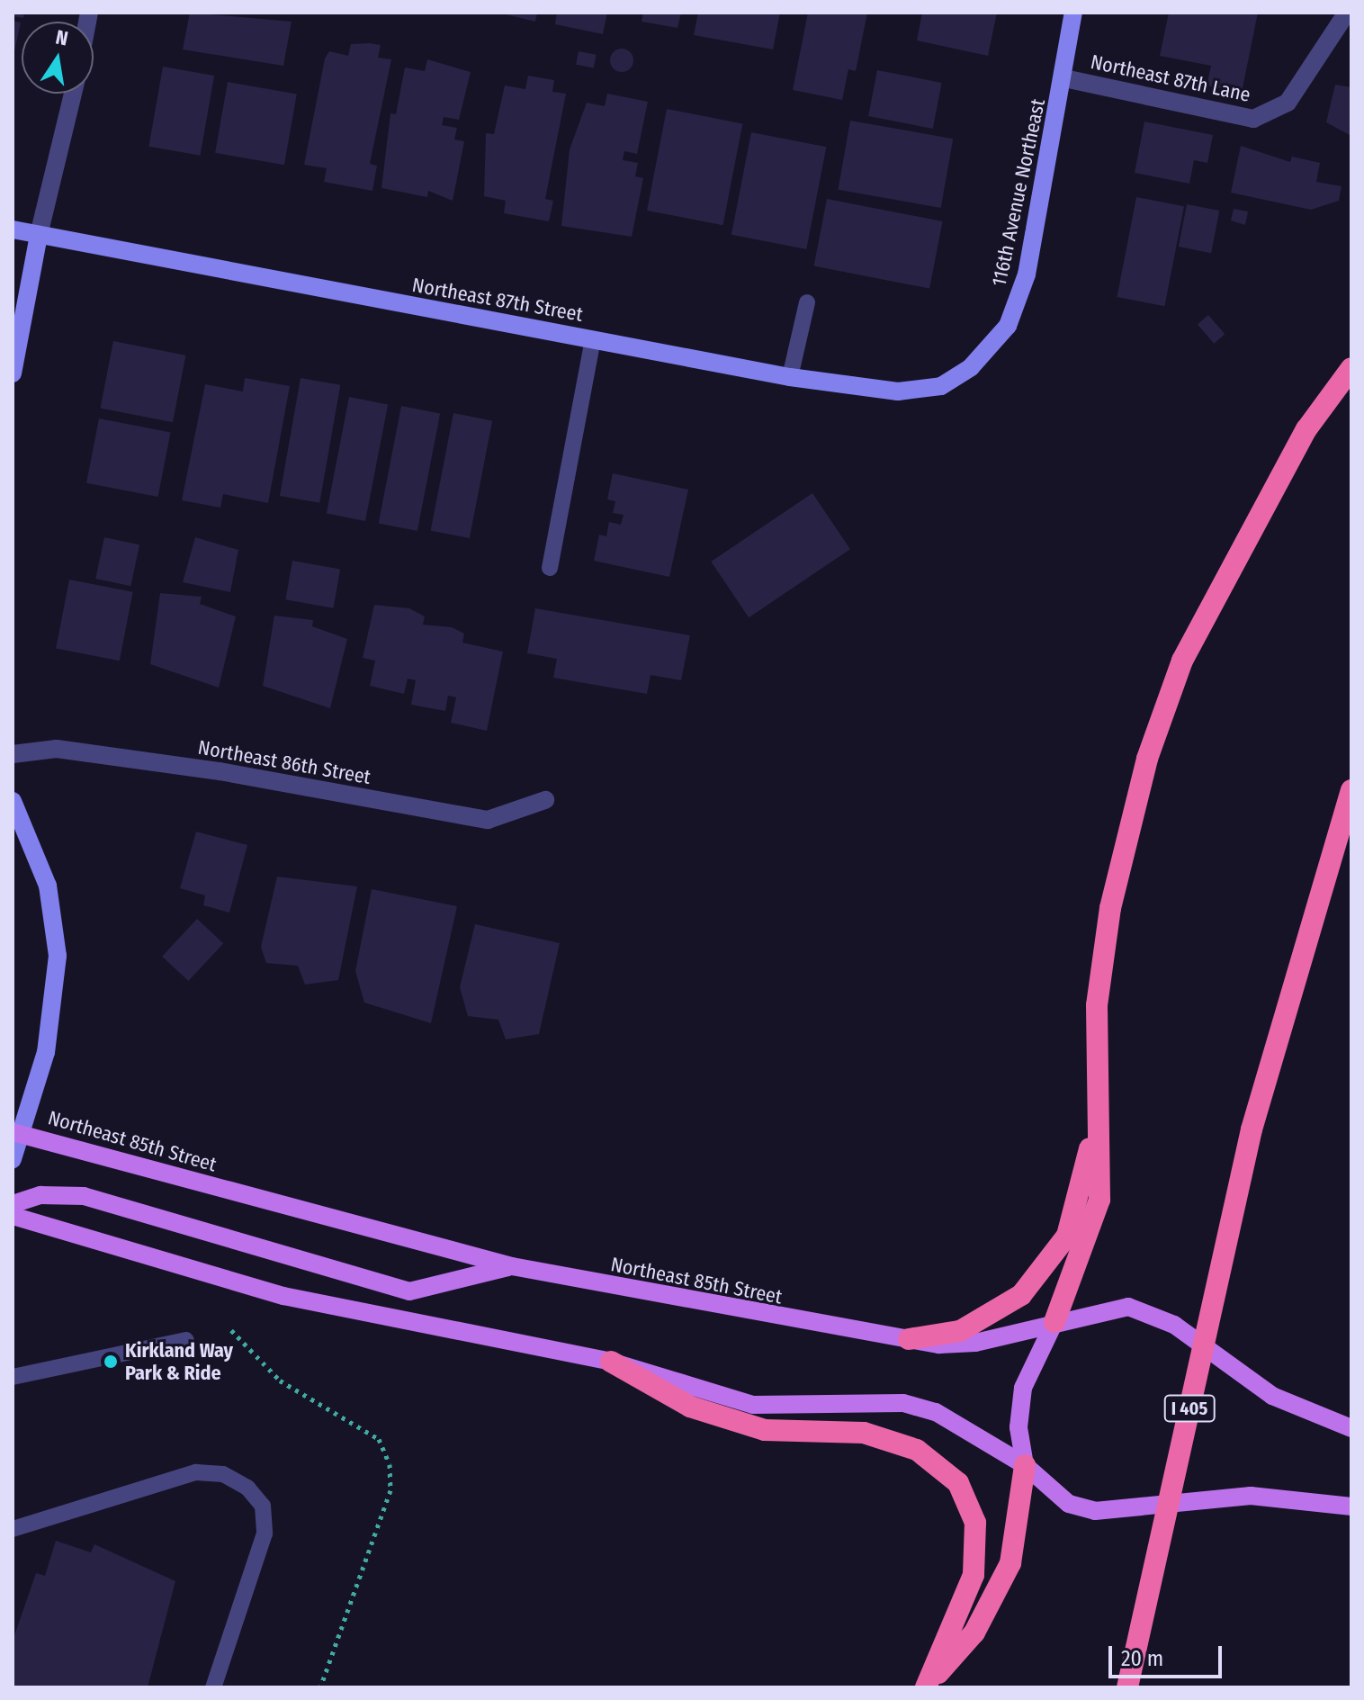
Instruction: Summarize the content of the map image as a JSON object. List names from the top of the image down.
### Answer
{
  "streets": {
    "highway": ["I 405"],
    "main road": ["Northeast 85th Street"],
    "street": [
      "Northeast 87th Lane",
      "116th Avenue Northeast",
      "Northeast 87th Street",
      "Northeast 86th Street"
    ]
  },
  "crossings": [
    ["Northeast 87th Lane", "116th Avenue Northeast"],
    ["116th Avenue Northeast", "Northeast 87th Street"]
  ],
  "places": ["Kirkland Way Park & Ride"],
  "scale_bar": "20 m",
  "north": "top"
}
